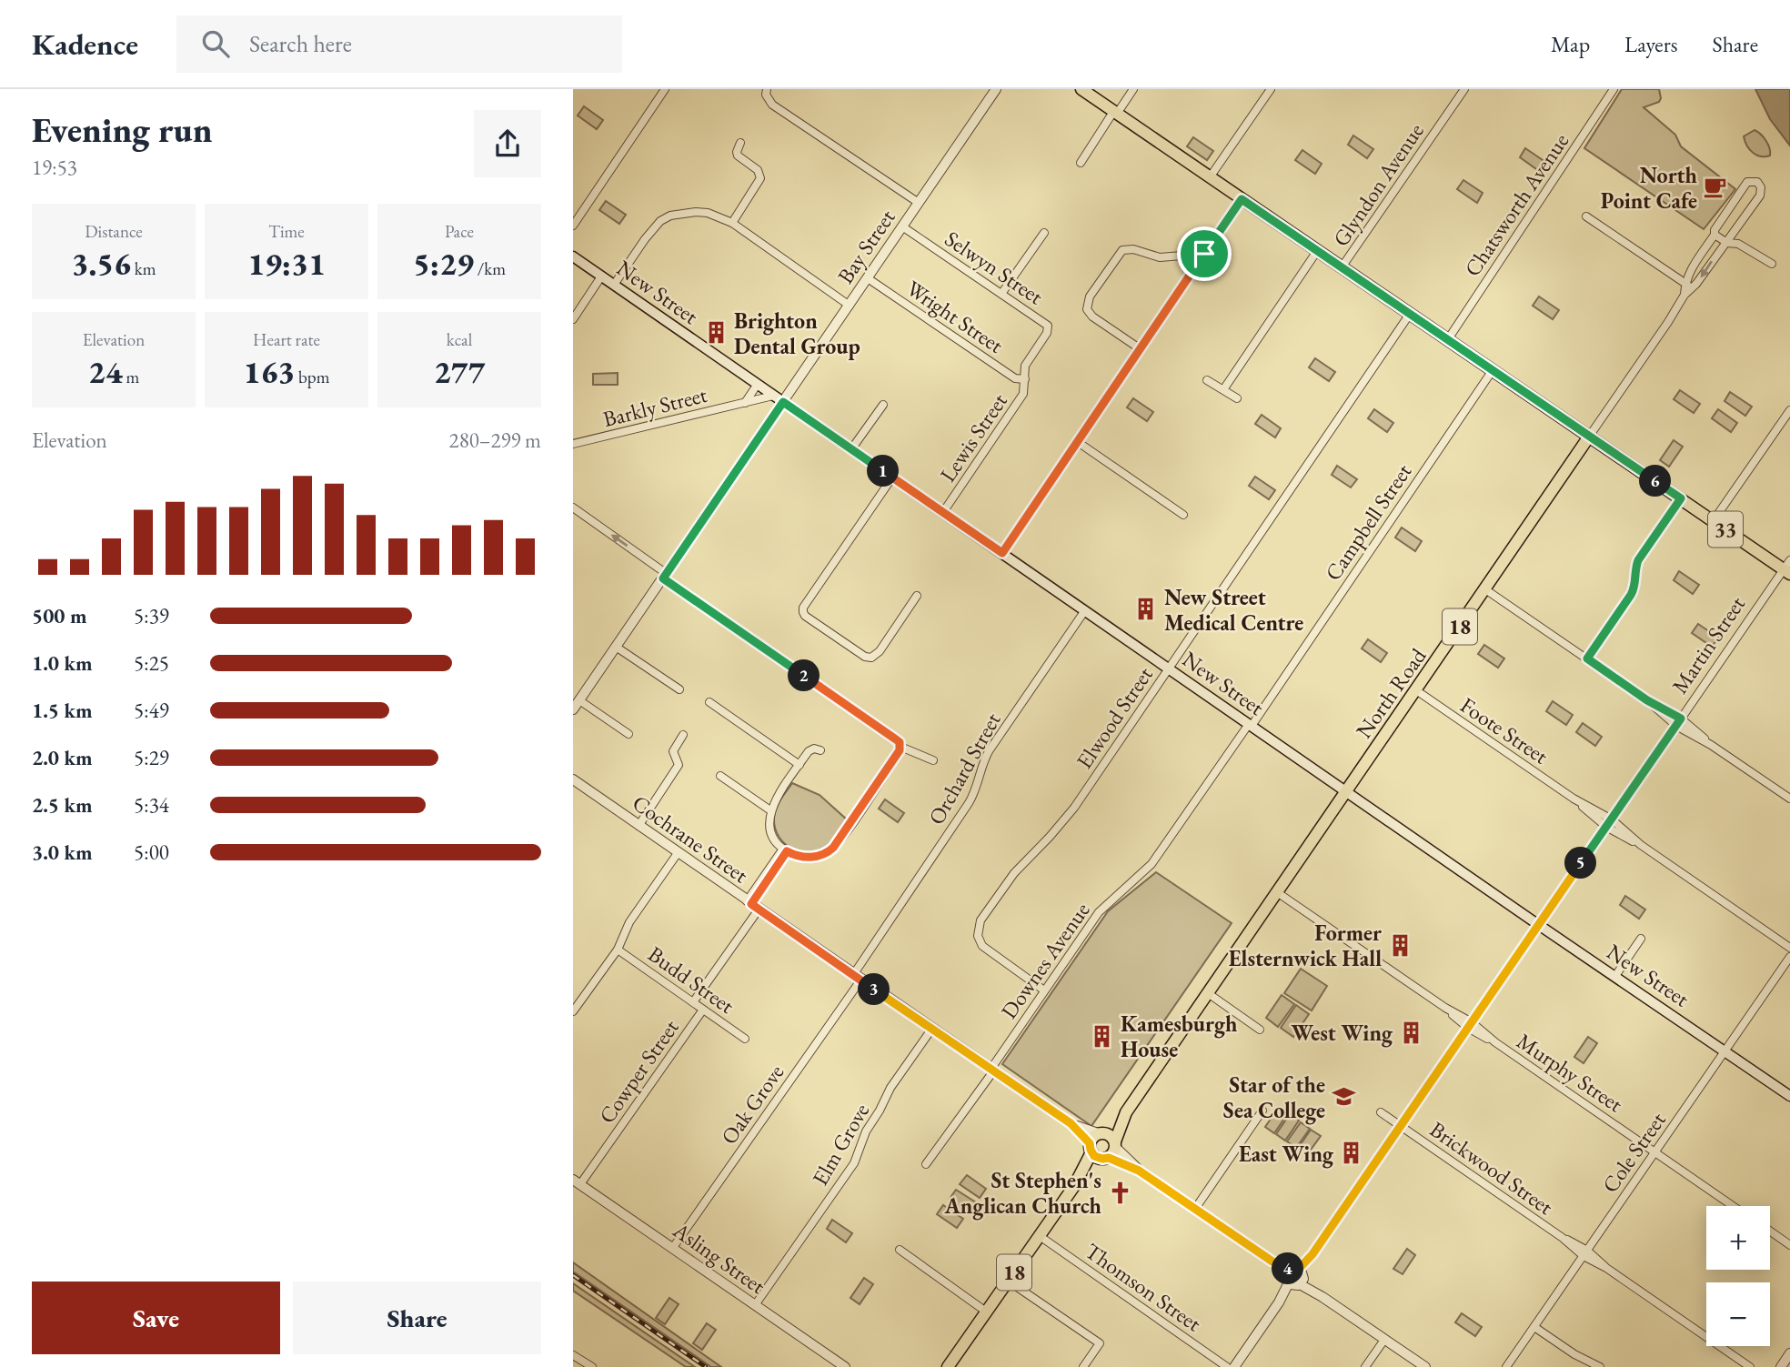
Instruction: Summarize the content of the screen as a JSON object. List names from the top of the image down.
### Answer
{
  "streets": {
    "main road": [
      "New Street",
      "33",
      "18",
      "North Road"
    ],
    "street": [
      "Glyndon Avenue",
      "Chatsworth Avenue",
      "Bay Street",
      "Selwyn Street",
      "Wright Street",
      "Barkly Street",
      "Lewis Street",
      "Campbell Street",
      "Martin Street",
      "Elwood Street",
      "Foote Street",
      "Orchard Street",
      "Cochrane Street",
      "Downes Avenue",
      "Budd Street",
      "Cowper Street",
      "Murphy Street",
      "Oak Grove",
      "Elm Grove",
      "Cole Street",
      "Brickwood Street",
      "Asling Street",
      "Thomson Street"
    ]
  },
  "crossings": [
    ["Glyndon Avenue", "33"],
    ["Chatsworth Avenue", "33"],
    ["Bay Street", "Selwyn Street"],
    ["Bay Street", "New Street"],
    ["Bay Street", "Wright Street"],
    ["Selwyn Street", "Wright Street"],
    ["Selwyn Street", "Lewis Street"],
    ["New Street", "Barkly Street"],
    ["New Street", "Lewis Street"],
    ["New Street", "Campbell Street"],
    ["New Street", "Martin Street"],
    ["New Street", "North Road"],
    ["New Street", "Elwood Street"],
    ["New Street", "Orchard Street"],
    ["New Street", "Downes Avenue"],
    ["New Street", "Cole Street"],
    ["Wright Street", "Lewis Street"],
    ["Campbell Street", "33"],
    ["Campbell Street", "Downes Avenue"],
    ["33", "Martin Street"],
    ["33", "North Road"],
    ["33", "Elwood Street"],
    ["18", "North Road"],
    ["18", "Cochrane Street"],
    ["18", "Thomson Street"],
    ["Martin Street", "Foote Street"],
    ["Martin Street", "Murphy Street"],
    ["Martin Street", "Brickwood Street"],
    ["North Road", "Foote Street"],
    ["North Road", "Cochrane Street"],
    ["North Road", "Murphy Street"],
    ["Elwood Street", "Downes Avenue"],
    ["Orchard Street", "Cochrane Street"],
    ["Orchard Street", "Oak Grove"],
    ["Cochrane Street", "Downes Avenue"],
    ["Cochrane Street", "Cowper Street"],
    ["Cochrane Street", "Oak Grove"],
    ["Cochrane Street", "Elm Grove"],
    ["Budd Street", "Cowper Street"],
    ["Cowper Street", "Asling Street"],
    ["Murphy Street", "Cole Street"],
    ["Oak Grove", "Asling Street"],
    ["Elm Grove", "Asling Street"],
    ["Cole Street", "Brickwood Street"]
  ],
  "places": {
    "cafe": ["North Point Cafe"],
    "building": [
      "Brighton Dental Group",
      "New Street Medical Centre",
      "Former Elsternwick Hall",
      "West Wing",
      "Kamesburgh House",
      "East Wing"
    ],
    "school or university": ["Star of the Sea College"],
    "church": ["St Stephen's Anglican Church"]
  },
  "page": {
    "header": "Kadence",
    "search": "Search here",
    "nav": ["Map", "Layers", "Share"],
    "heading": ["Evening run", "19:53"],
    "stats": [
      ["Distance", "3.56 km"],
      ["Time", "19:31"],
      ["Pace", "5:29 /km"],
      ["Elevation", "24 m"],
      ["Heart rate", "163 bpm"],
      ["kcal", "277"]
    ],
    "chart": ["Elevation", "280–299 m"],
    "pins": [
      "1",
      "6",
      "2",
      "5",
      "3",
      "4"
    ],
    "list": [
      {
        "name": "500 m",
        "note": "5:39"
      },
      {
        "name": "1.0 km",
        "note": "5:25"
      },
      {
        "name": "1.5 km",
        "note": "5:49"
      },
      {
        "name": "2.0 km",
        "note": "5:29"
      },
      {
        "name": "2.5 km",
        "note": "5:34"
      },
      {
        "name": "3.0 km",
        "note": "5:00"
      }
    ],
    "map_buttons": ["+", "−"],
    "buttons": ["Save", "Share"]
  }
}
